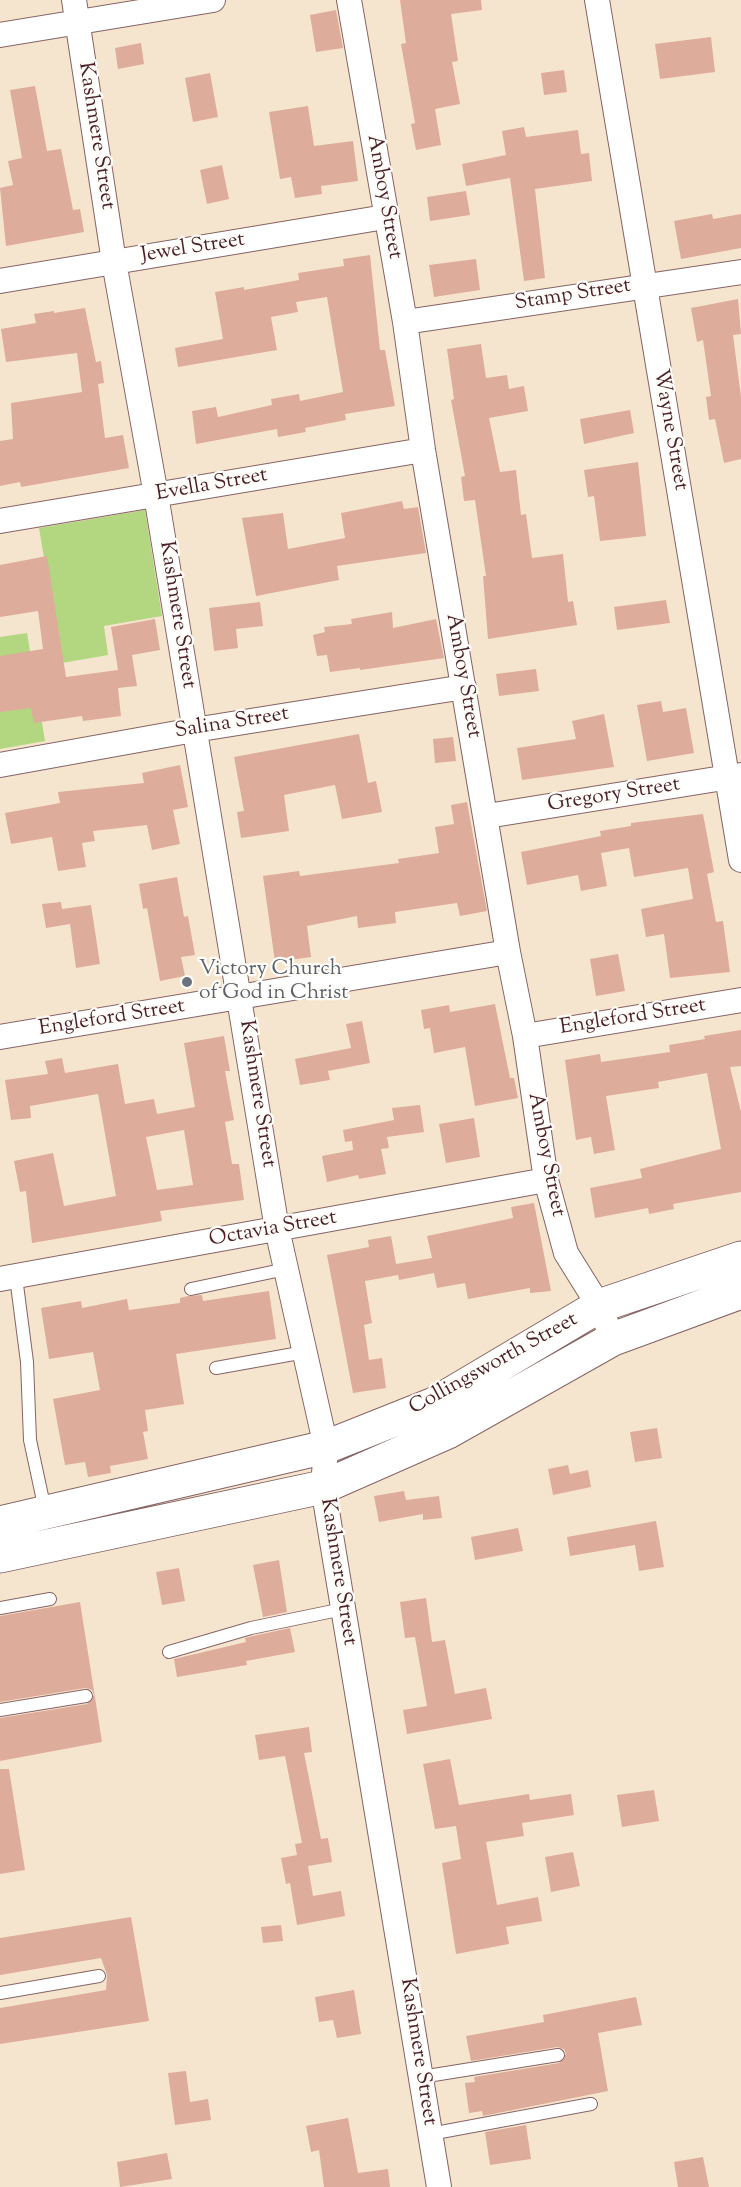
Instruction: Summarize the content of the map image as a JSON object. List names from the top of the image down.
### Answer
{
  "streets": {
    "main road": ["Collingsworth Street"],
    "street": [
      "Kashmere Street",
      "Amboy Street",
      "Jewel Street",
      "Stamp Street",
      "Wayne Street",
      "Evella Street",
      "Salina Street",
      "Gregory Street",
      "Engleford Street",
      "Octavia Street"
    ]
  },
  "crossings": [
    ["Kashmere Street", "Jewel Street"],
    ["Kashmere Street", "Evella Street"],
    ["Kashmere Street", "Salina Street"],
    ["Kashmere Street", "Engleford Street"],
    ["Kashmere Street", "Octavia Street"],
    ["Kashmere Street", "Collingsworth Street"],
    ["Amboy Street", "Jewel Street"],
    ["Amboy Street", "Stamp Street"],
    ["Amboy Street", "Evella Street"],
    ["Amboy Street", "Salina Street"],
    ["Amboy Street", "Gregory Street"],
    ["Amboy Street", "Engleford Street"],
    ["Amboy Street", "Octavia Street"],
    ["Amboy Street", "Collingsworth Street"],
    ["Stamp Street", "Wayne Street"],
    ["Wayne Street", "Gregory Street"]
  ],
  "places": ["Victory Church of God in Christ"]
}
